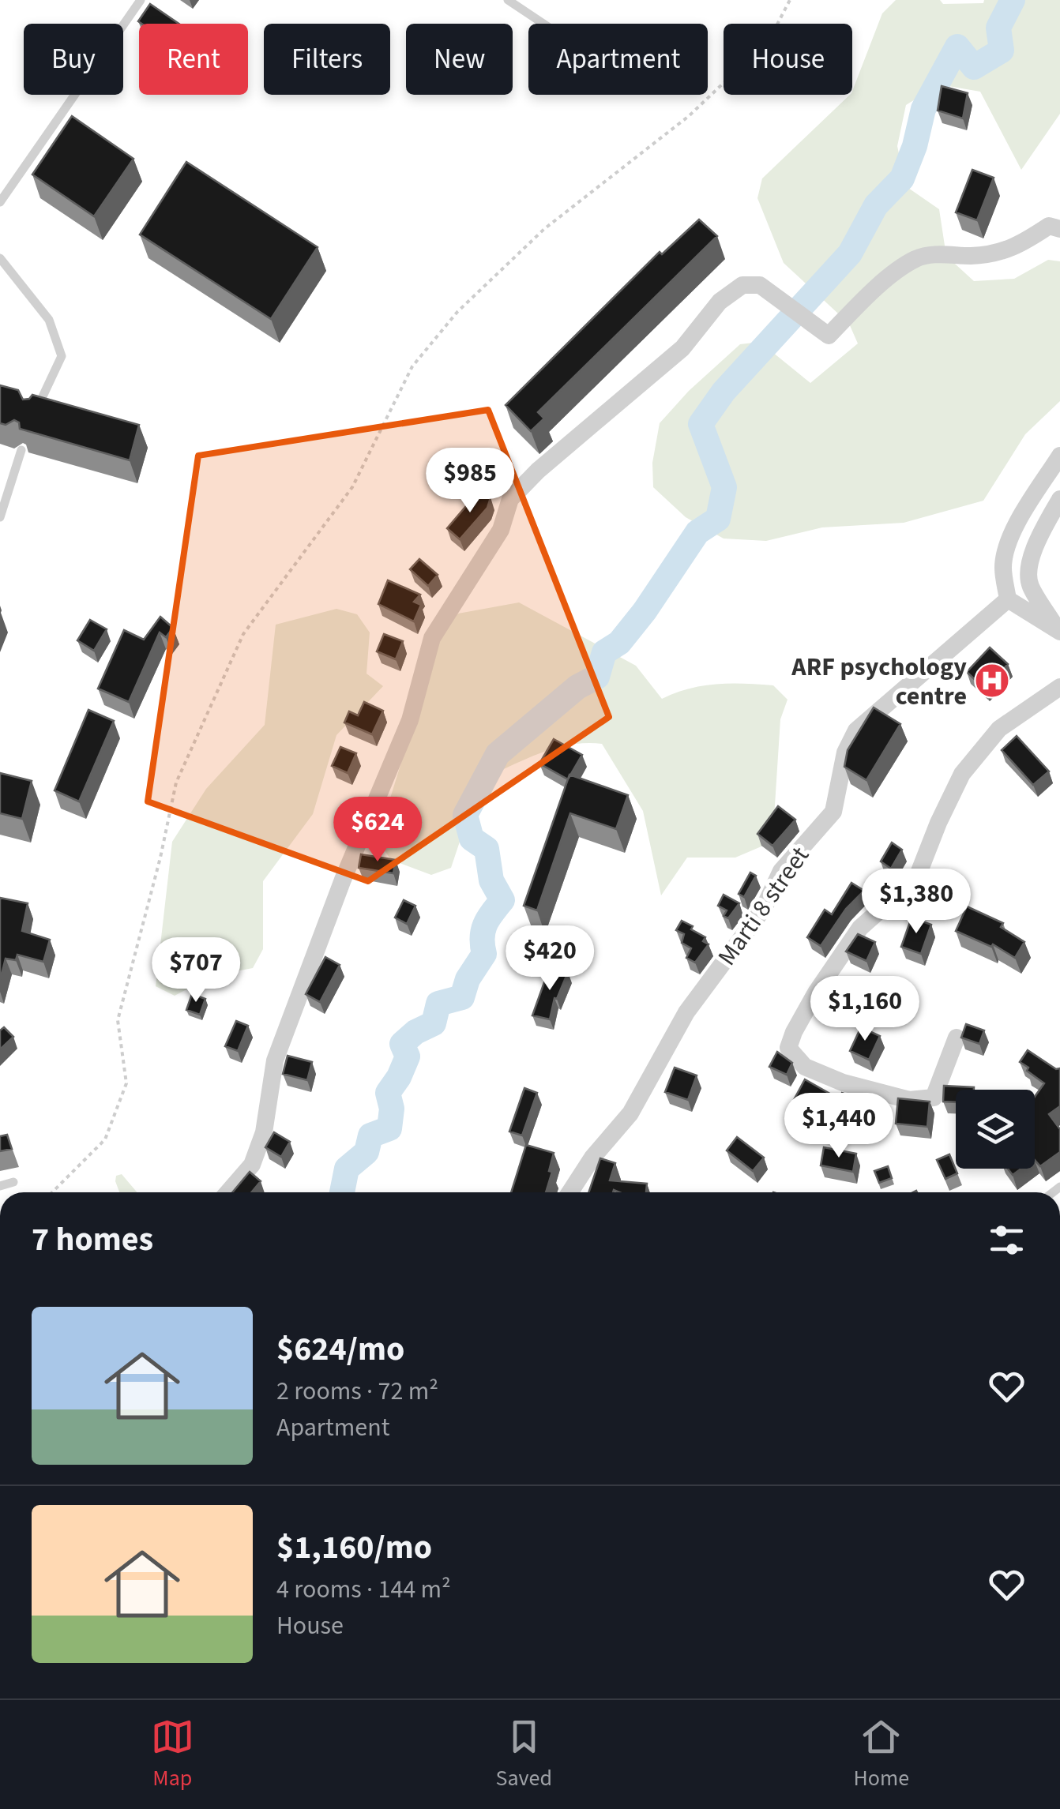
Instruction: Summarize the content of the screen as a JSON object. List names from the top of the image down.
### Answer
{
  "streets": {
    "street": ["Marti 8 street"]
  },
  "places": {
    "hospital": ["ARF psychology centre"]
  },
  "page": {
    "chip": [
      "Buy",
      "Rent",
      "Filters",
      "New",
      "Apartment",
      "House"
    ],
    "price": [
      "$985",
      "$624",
      "$1,380",
      "$420",
      "$707",
      "$1,160",
      "$1,440"
    ],
    "heading": "7 homes",
    "list": [
      {
        "name": "$624/mo",
        "note": "2 rooms · 72 m² · Apartment"
      },
      {
        "name": "$1,160/mo",
        "note": "4 rooms · 144 m² · House"
      }
    ],
    "tabs": ["Map", "Saved", "Home"]
  }
}
